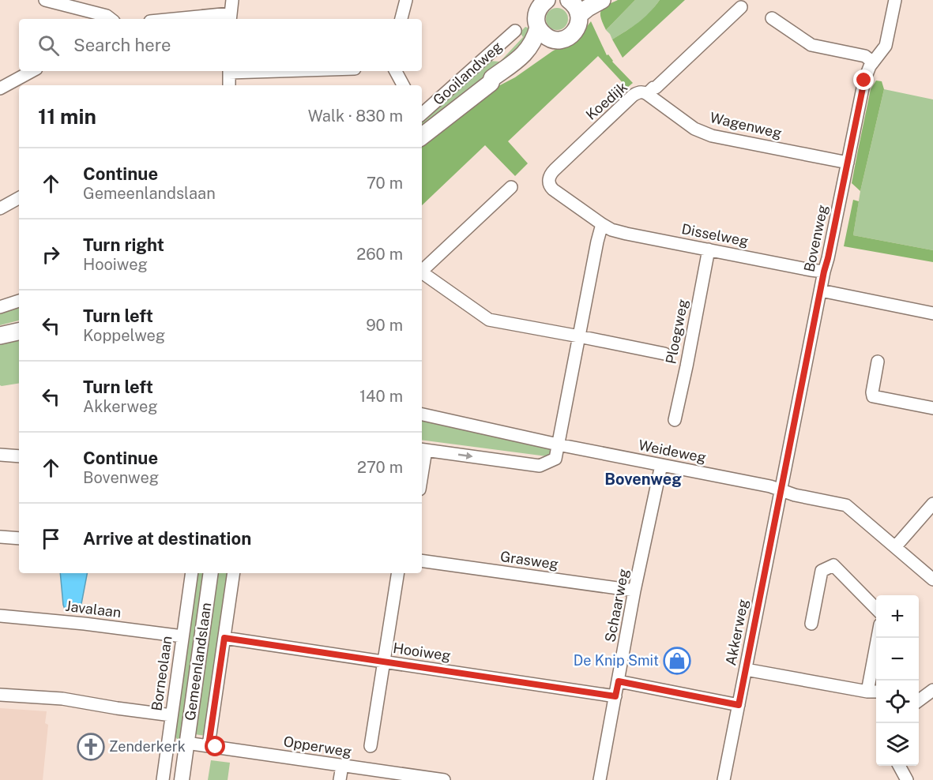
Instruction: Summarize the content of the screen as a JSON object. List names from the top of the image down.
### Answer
{
  "streets": {
    "main road": ["Gooilandweg"],
    "street": [
      "Koedijk",
      "Wagenweg",
      "Disselweg",
      "Bovenweg",
      "Ploegweg",
      "Weideweg",
      "Grasweg",
      "Schaarweg",
      "Javalaan",
      "Akkerweg",
      "Hooiweg",
      "Gemeenlandslaan",
      "Borneolaan",
      "Opperweg"
    ]
  },
  "crossings": [
    ["Koedijk", "Wagenweg"],
    ["Koedijk", "Disselweg"],
    ["Wagenweg", "Bovenweg"],
    ["Disselweg", "Bovenweg"],
    ["Disselweg", "Ploegweg"],
    ["Bovenweg", "Weideweg"],
    ["Bovenweg", "Akkerweg"],
    ["Weideweg", "Schaarweg"],
    ["Weideweg", "Akkerweg"],
    ["Grasweg", "Schaarweg"],
    ["Schaarweg", "Hooiweg"],
    ["Javalaan", "Borneolaan"],
    ["Hooiweg", "Gemeenlandslaan"],
    ["Gemeenlandslaan", "Opperweg"]
  ],
  "districts": ["Bovenweg"],
  "places": {
    "shop": ["De Knip Smit"],
    "church": ["Zenderkerk"]
  },
  "page": {
    "search": "Search here",
    "heading": ["11 min", "Walk · 830 m"],
    "list": [
      ["Continue", "Gemeenlandslaan", "70 m"],
      ["Turn right", "Hooiweg", "260 m"],
      ["Turn left", "Koppelweg", "90 m"],
      ["Turn left", "Akkerweg", "140 m"],
      ["Continue", "Bovenweg", "270 m"],
      "Arrive at destination"
    ],
    "map_buttons": ["+", "−"]
  }
}
